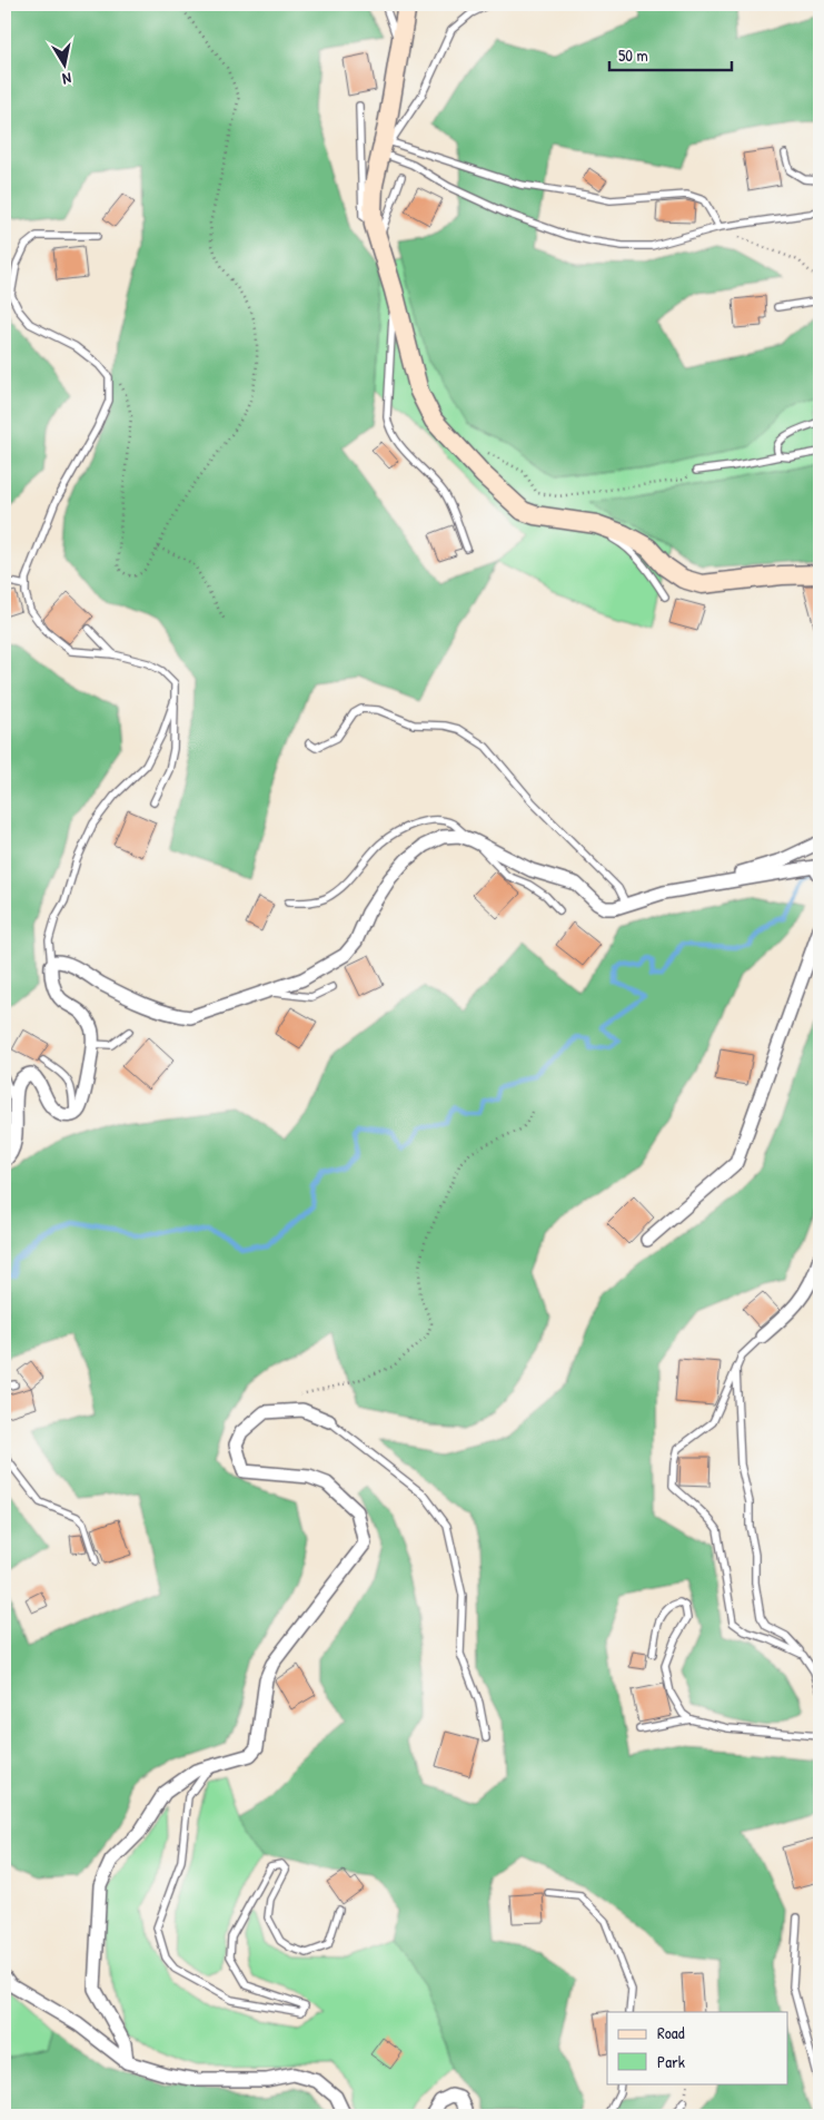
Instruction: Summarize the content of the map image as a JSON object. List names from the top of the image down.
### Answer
{
  "legend": ["Road", "Park"],
  "scale_bar": "50 m",
  "north": "bottom"
}
